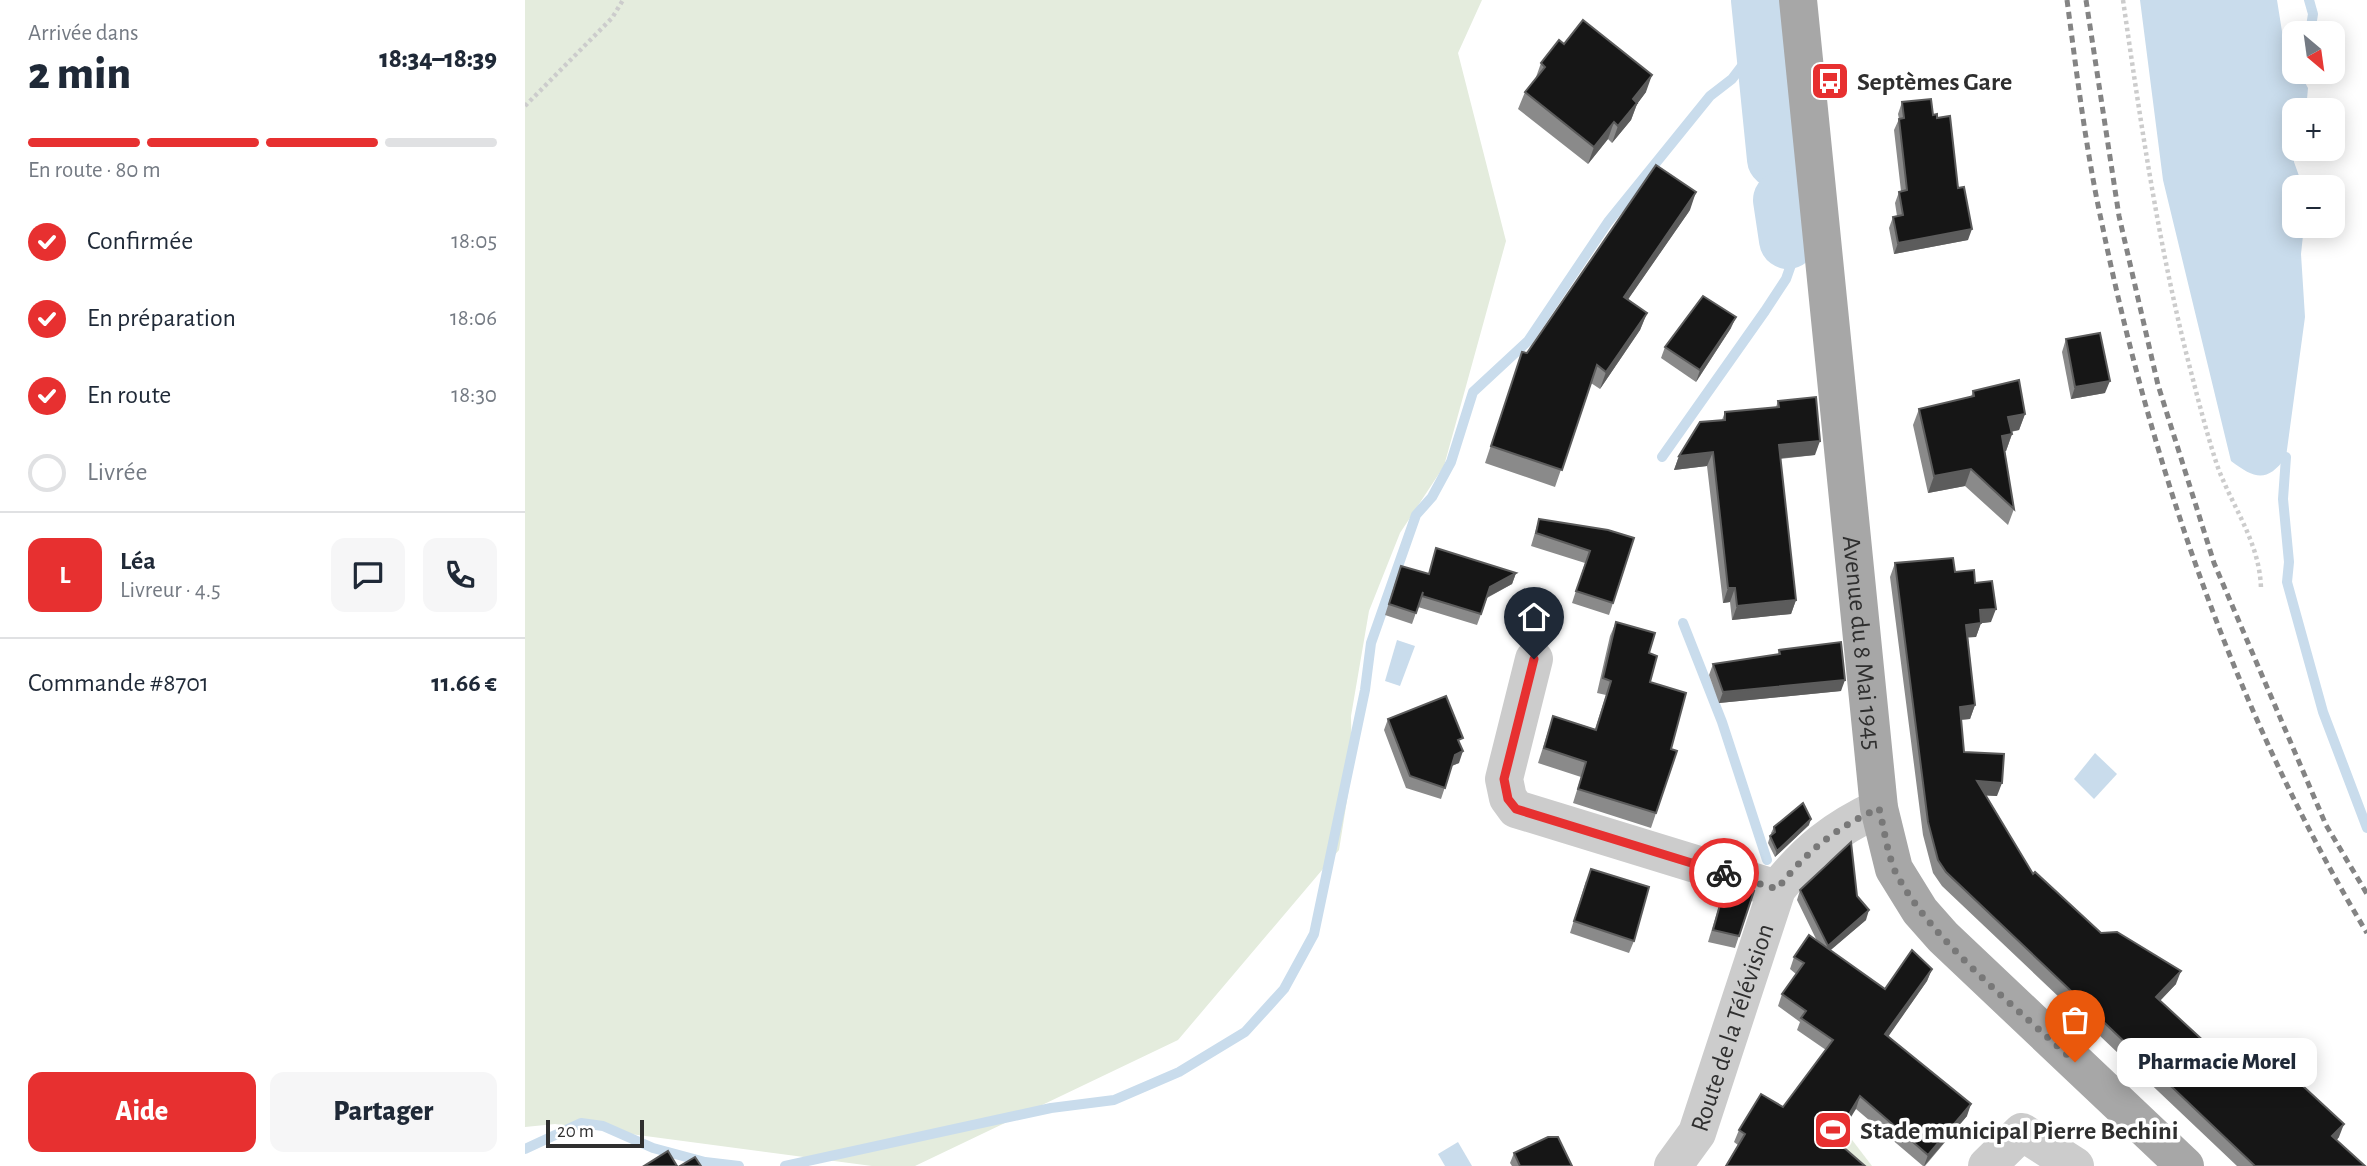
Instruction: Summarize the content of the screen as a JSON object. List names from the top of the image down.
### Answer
{
  "streets": {
    "main road": ["Avenue du 8 Mai 1945"],
    "street": ["Route de la Télévision"]
  },
  "crossings": [
    ["Avenue du 8 Mai 1945", "Route de la Télévision"]
  ],
  "places": {
    "bus stop": ["Septèmes Gare"],
    "other": ["Pharmacie Morel"],
    "sports": ["Stade municipal Pierre Bechini"]
  },
  "scale_bar": "20 m",
  "north": "bottom right",
  "page": {
    "heading": ["2 min", "Arrivée dans", "18:34–18:39"],
    "panel": [
      "Léa",
      "Livreur · 4.5",
      "Commande #8701",
      "11.66 €"
    ],
    "map_buttons": ["+", "−"],
    "bar": "En route · 80 m",
    "list": [
      ["Confirmée", "18:05"],
      ["En préparation", "18:06"],
      ["En route", "18:30"],
      "Livrée"
    ],
    "round": "L",
    "bubble": "Pharmacie Morel",
    "buttons": ["Aide", "Partager"],
    "scale": "20 m"
  }
}
